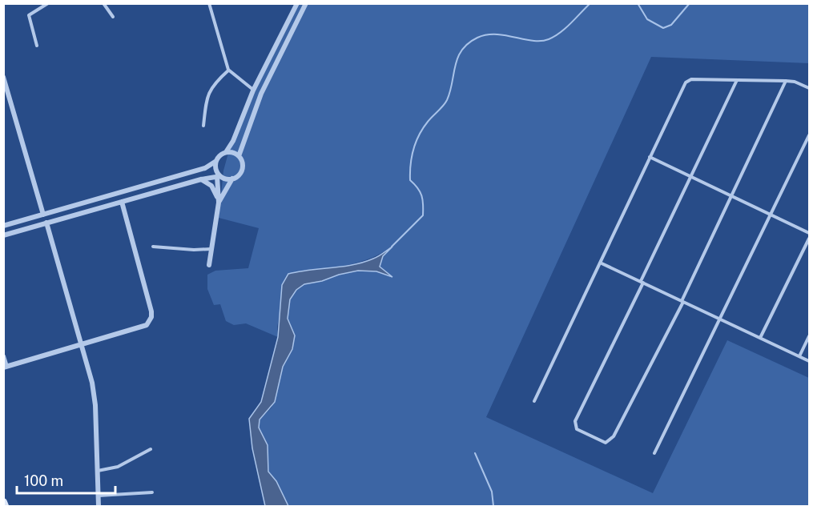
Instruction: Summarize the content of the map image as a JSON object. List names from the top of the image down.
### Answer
{
  "scale_bar": "100 m"
}
